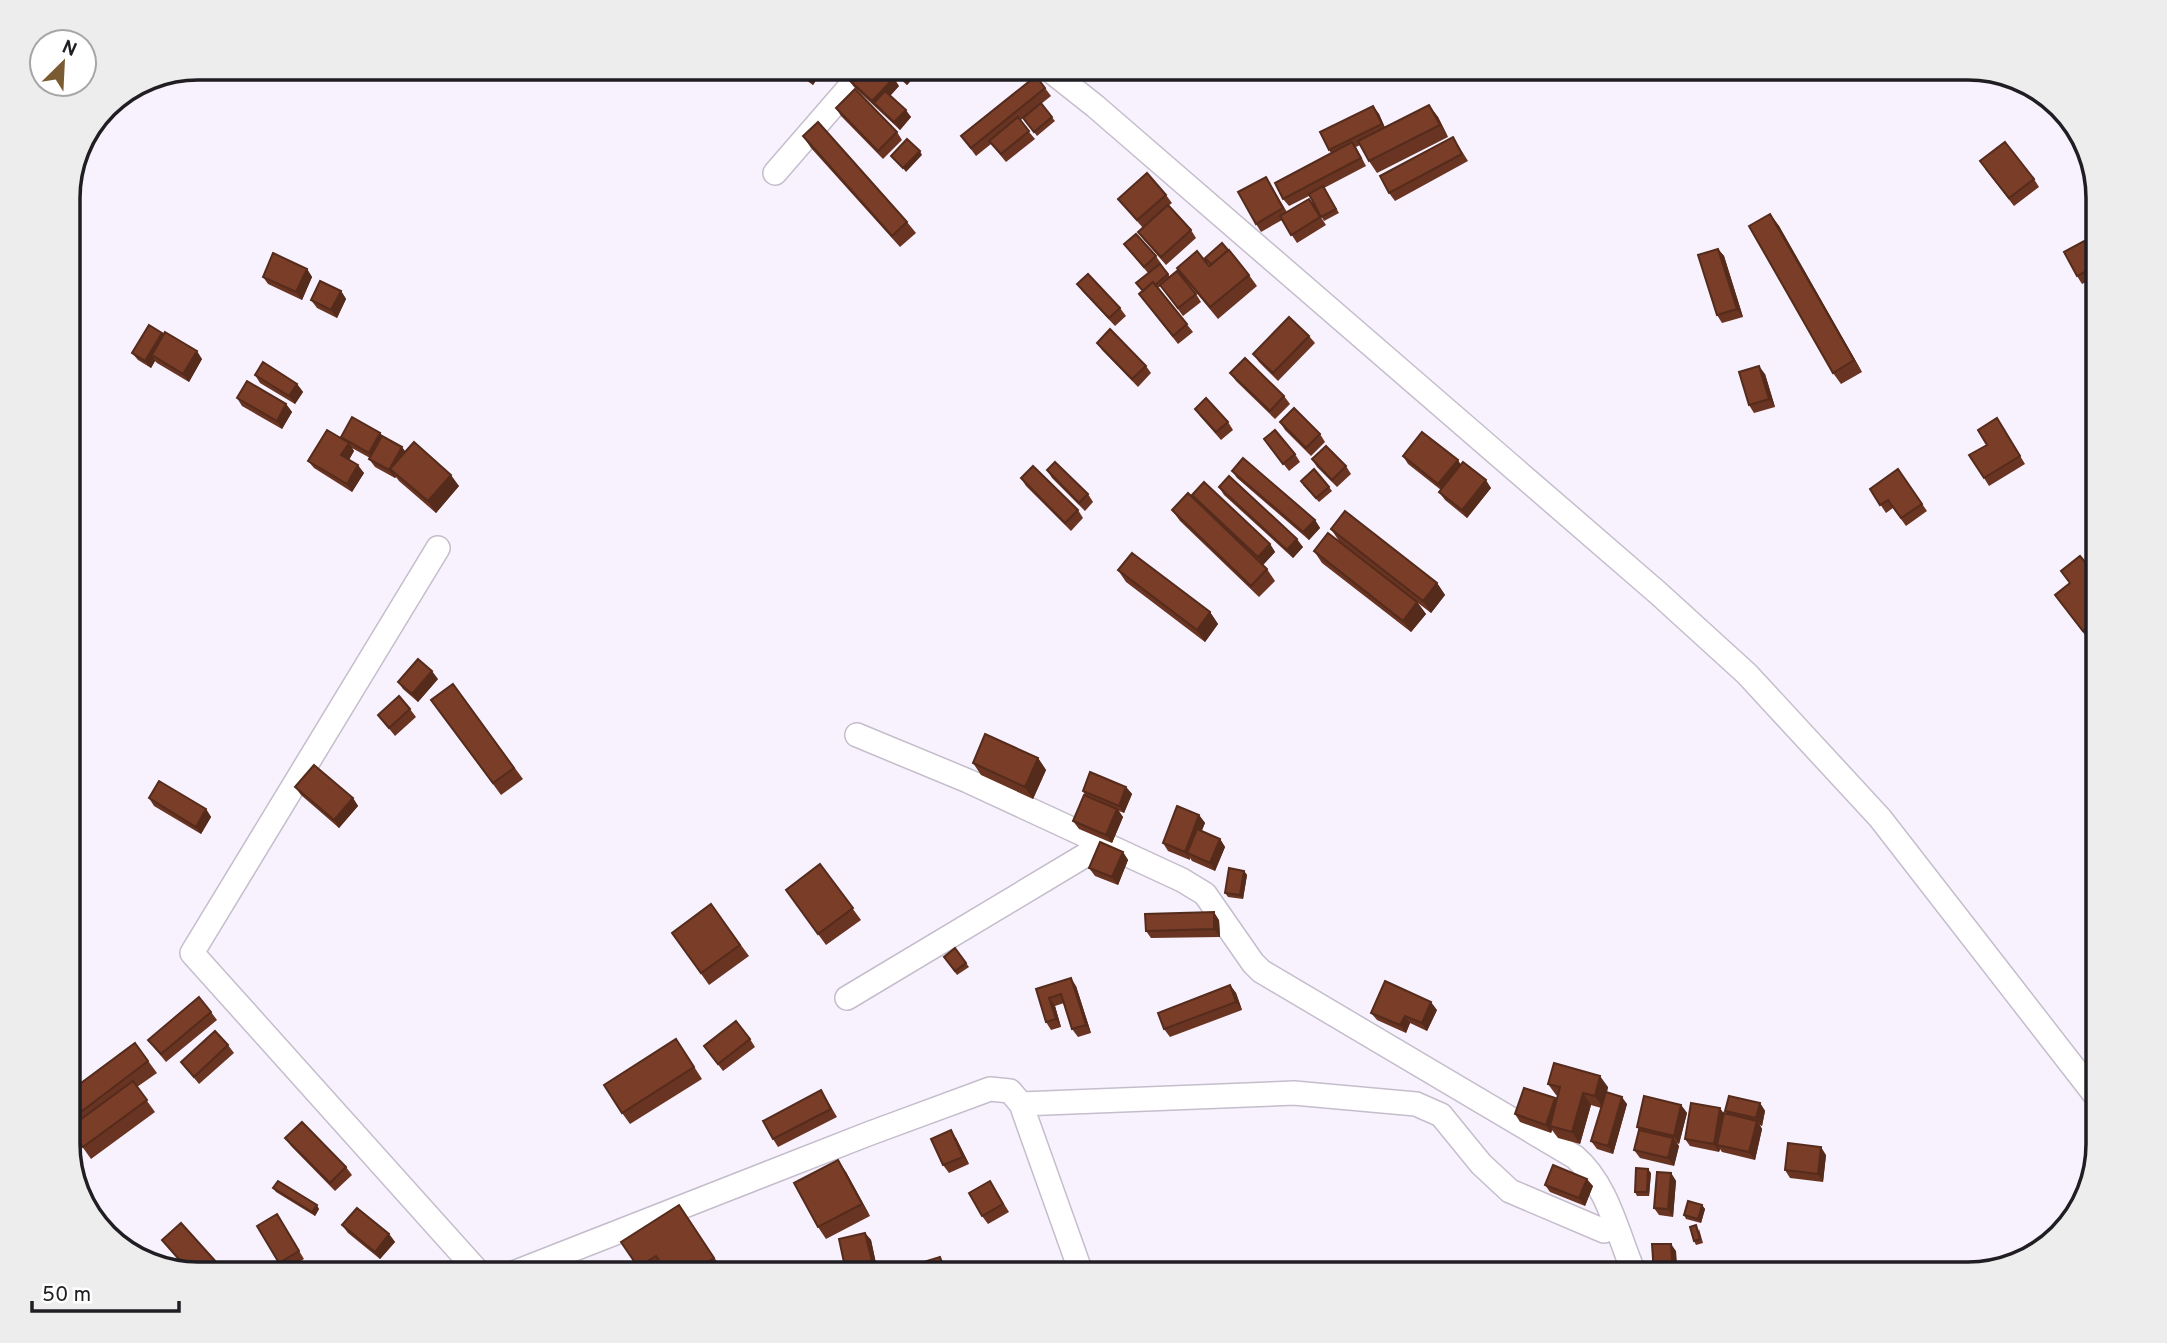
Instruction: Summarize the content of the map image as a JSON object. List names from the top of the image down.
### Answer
{
  "scale_bar": "50 m",
  "north": "top right"
}
